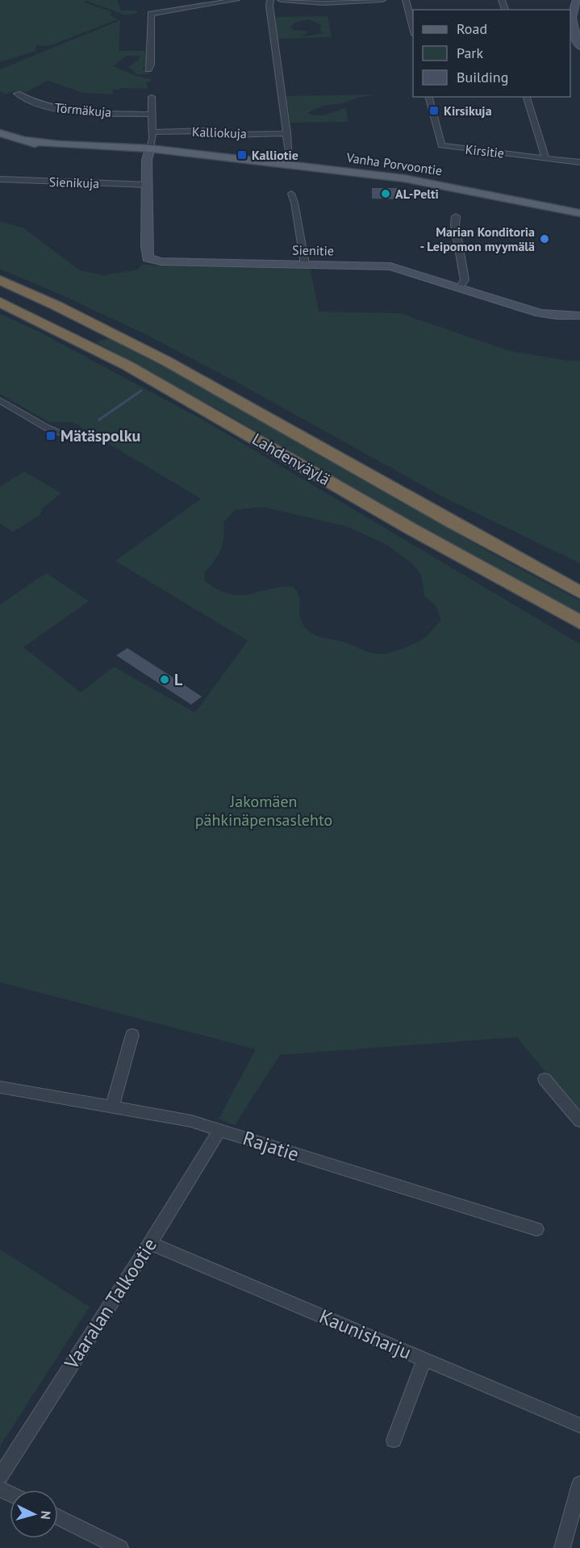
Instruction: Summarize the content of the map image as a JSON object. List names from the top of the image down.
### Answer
{
  "streets": {
    "highway": ["Lahdenväylä"],
    "main road": ["Vanha Porvoontie"],
    "street": [
      "Törmäkuja",
      "Kalliokuja",
      "Kirsitie",
      "Sienikuja",
      "Sienitie",
      "Rajatie",
      "Vaaralan Talkootie",
      "Kaunisharju"
    ]
  },
  "crossings": [
    ["Vanha Porvoontie", "Sienitie"],
    ["Sienikuja", "Sienitie"],
    ["Rajatie", "Vaaralan Talkootie"],
    ["Vaaralan Talkootie", "Kaunisharju"]
  ],
  "parks": ["Jakomäen pähkinäpensaslehto"],
  "places": {
    "transit": ["Kirsikuja", "Kalliotie", "Mätäspolku"],
    "other": ["AL-Pelti", "Marian Konditoria - Leipomon myymälä", "L"]
  },
  "legend": ["Road", "Park", "Building"],
  "north": "right"
}
